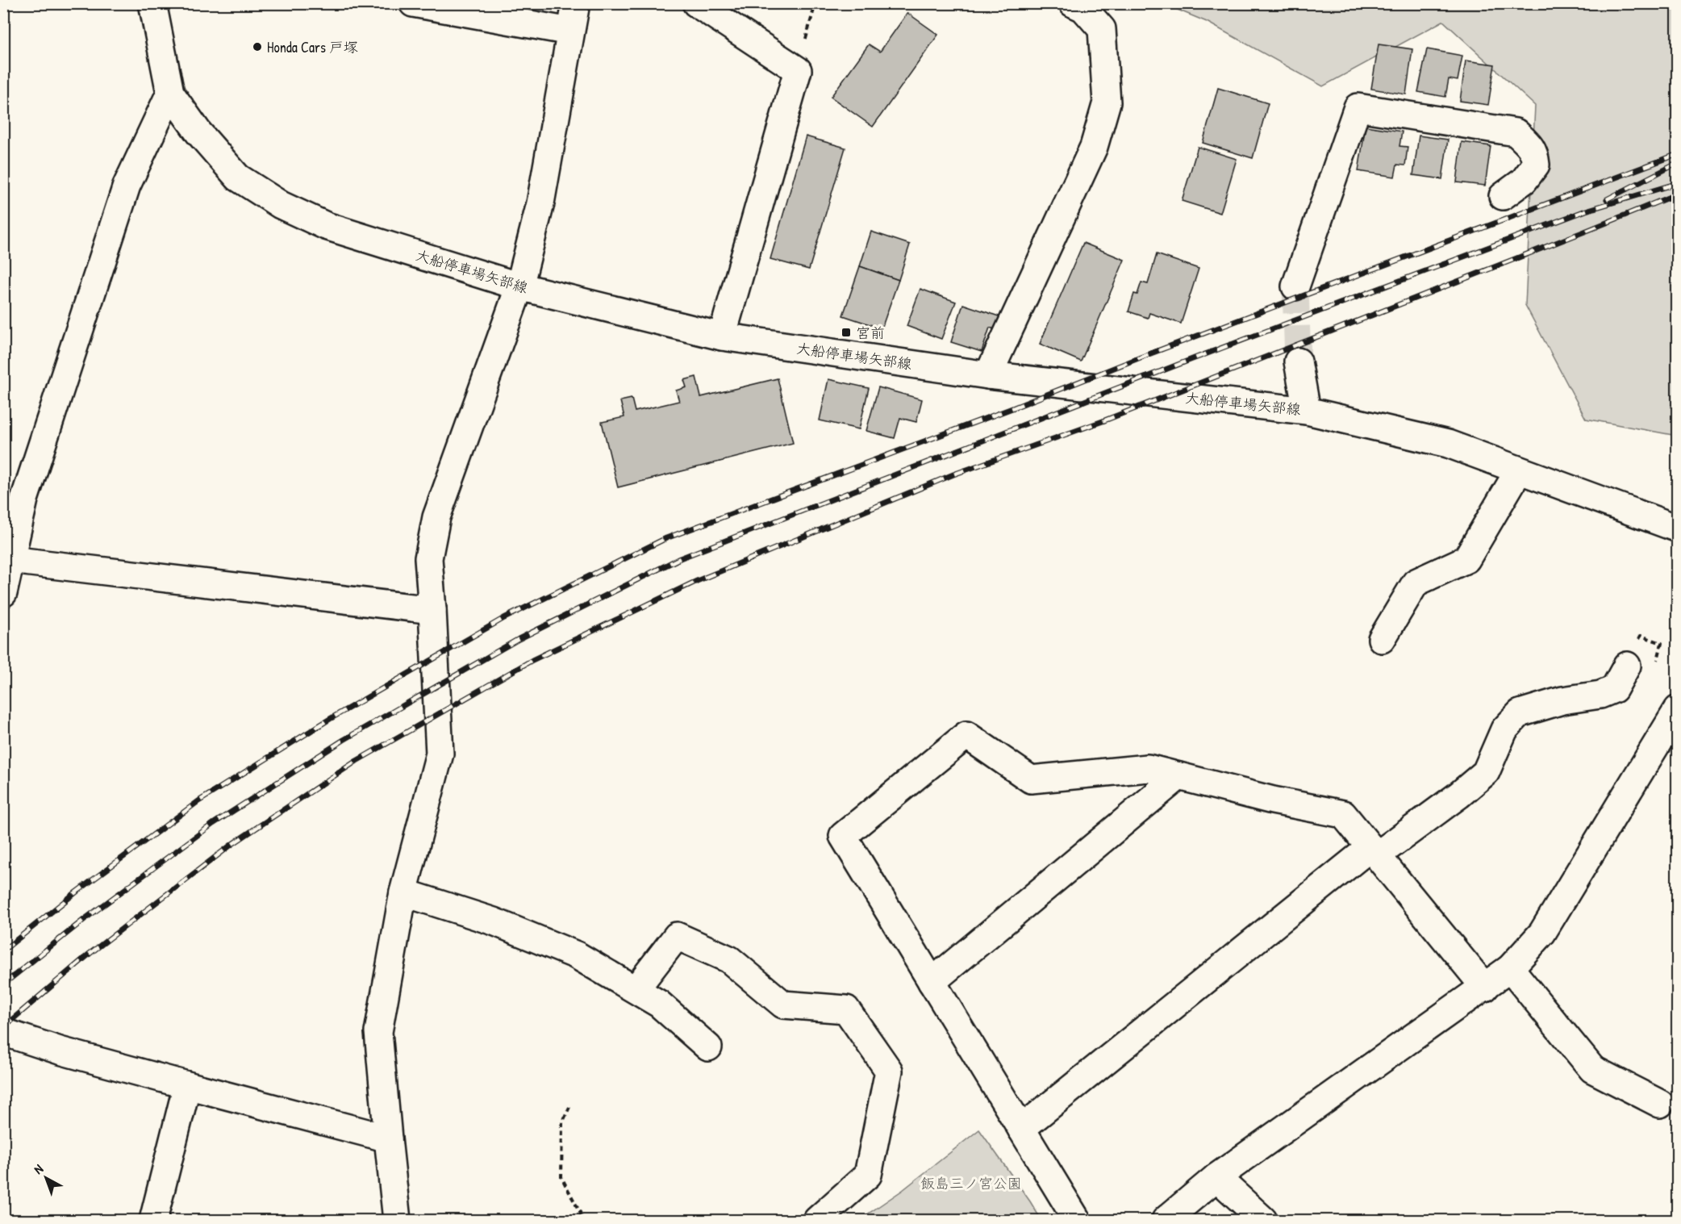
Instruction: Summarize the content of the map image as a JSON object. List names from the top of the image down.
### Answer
{
  "streets": {
    "street": ["大船停車場矢部線"]
  },
  "parks": ["飯島三ノ宮公園"],
  "places": {
    "other": ["Honda Cars 戸塚"],
    "transit": ["宮前"]
  },
  "north": "top left"
}
